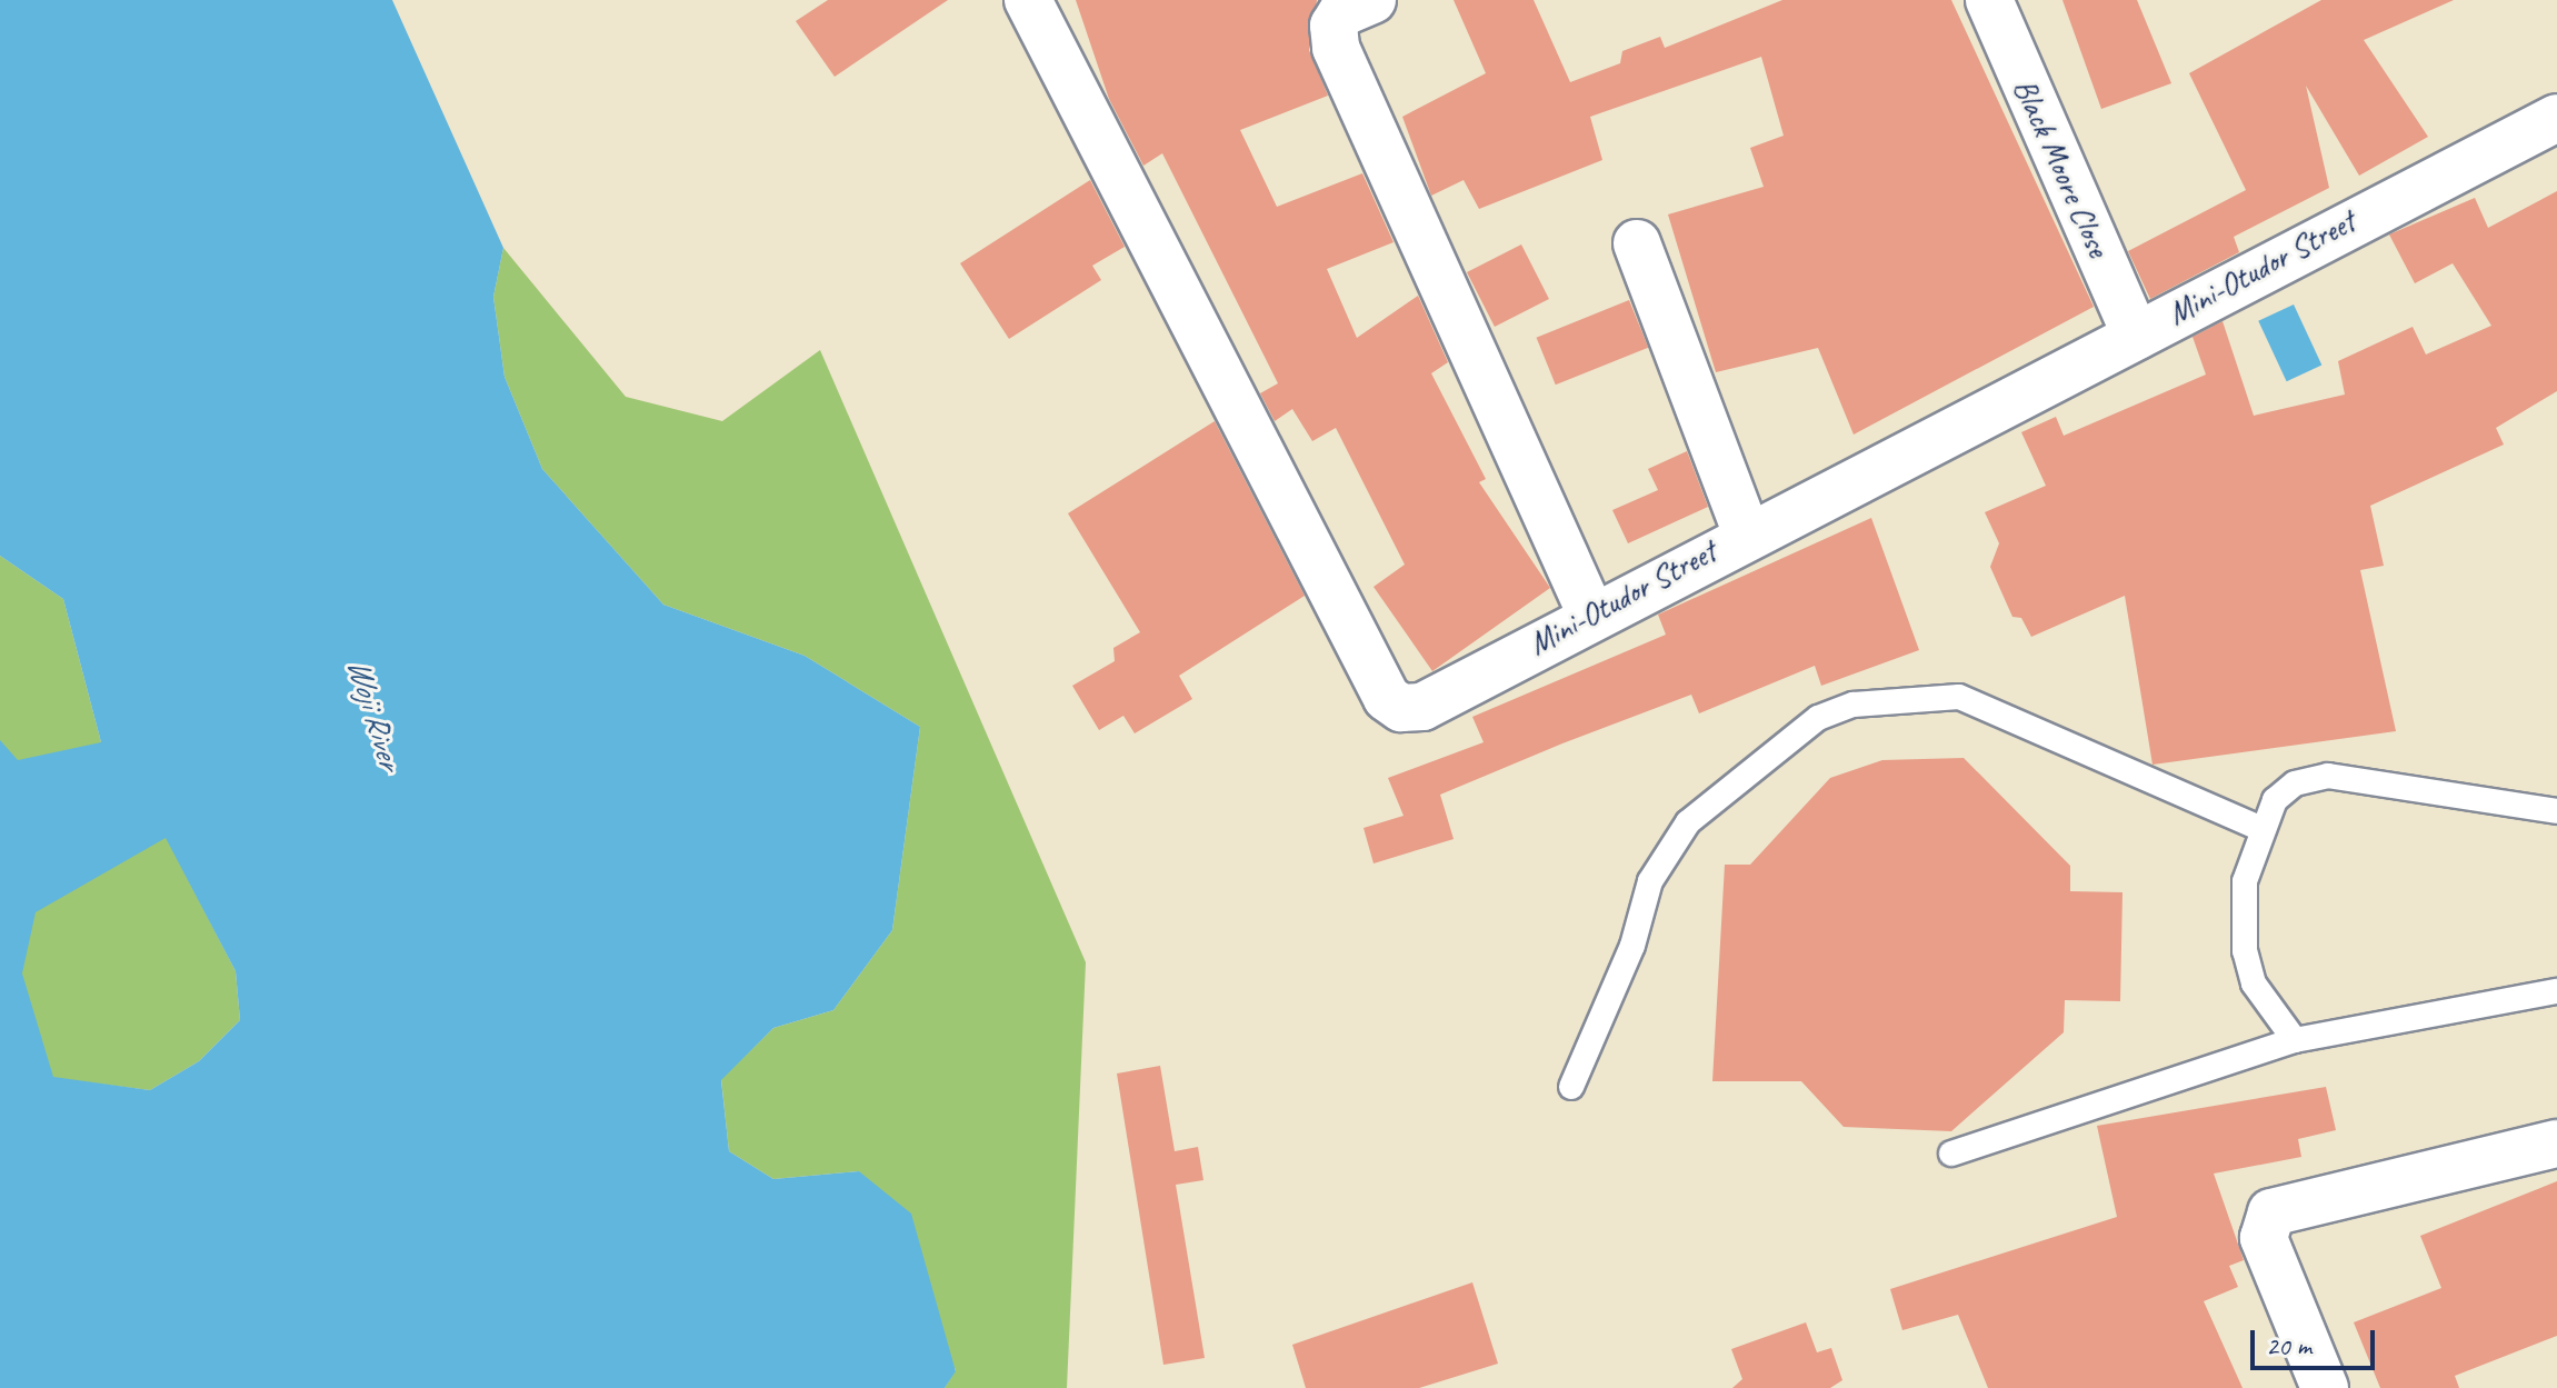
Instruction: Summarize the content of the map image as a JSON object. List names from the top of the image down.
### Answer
{
  "streets": {
    "street": ["Black Moore Close", "Mini-Otudor Street"]
  },
  "crossings": [
    ["Black Moore Close", "Mini-Otudor Street"]
  ],
  "water": ["Woji River"],
  "scale_bar": "20 m"
}
